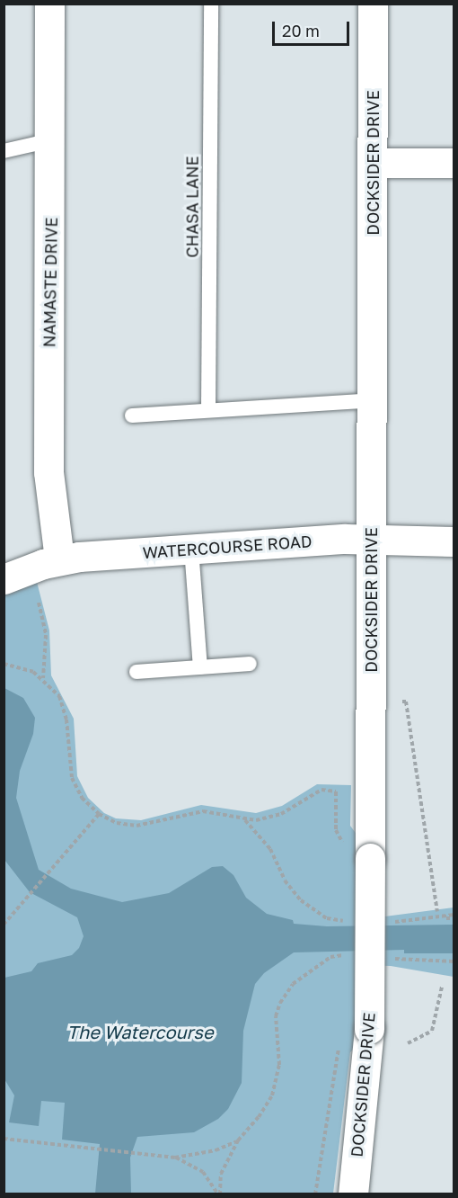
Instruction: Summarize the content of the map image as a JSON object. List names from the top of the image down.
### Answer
{
  "streets": {
    "street": ["DOCKSIDER DRIVE", "NAMASTE DRIVE", "WATERCOURSE ROAD"],
    "lane": ["CHASA LANE"]
  },
  "crossings": [
    ["DOCKSIDER DRIVE", "WATERCOURSE ROAD"],
    ["NAMASTE DRIVE", "WATERCOURSE ROAD"]
  ],
  "water": ["The Watercourse"],
  "scale_bar": "20 m"
}
